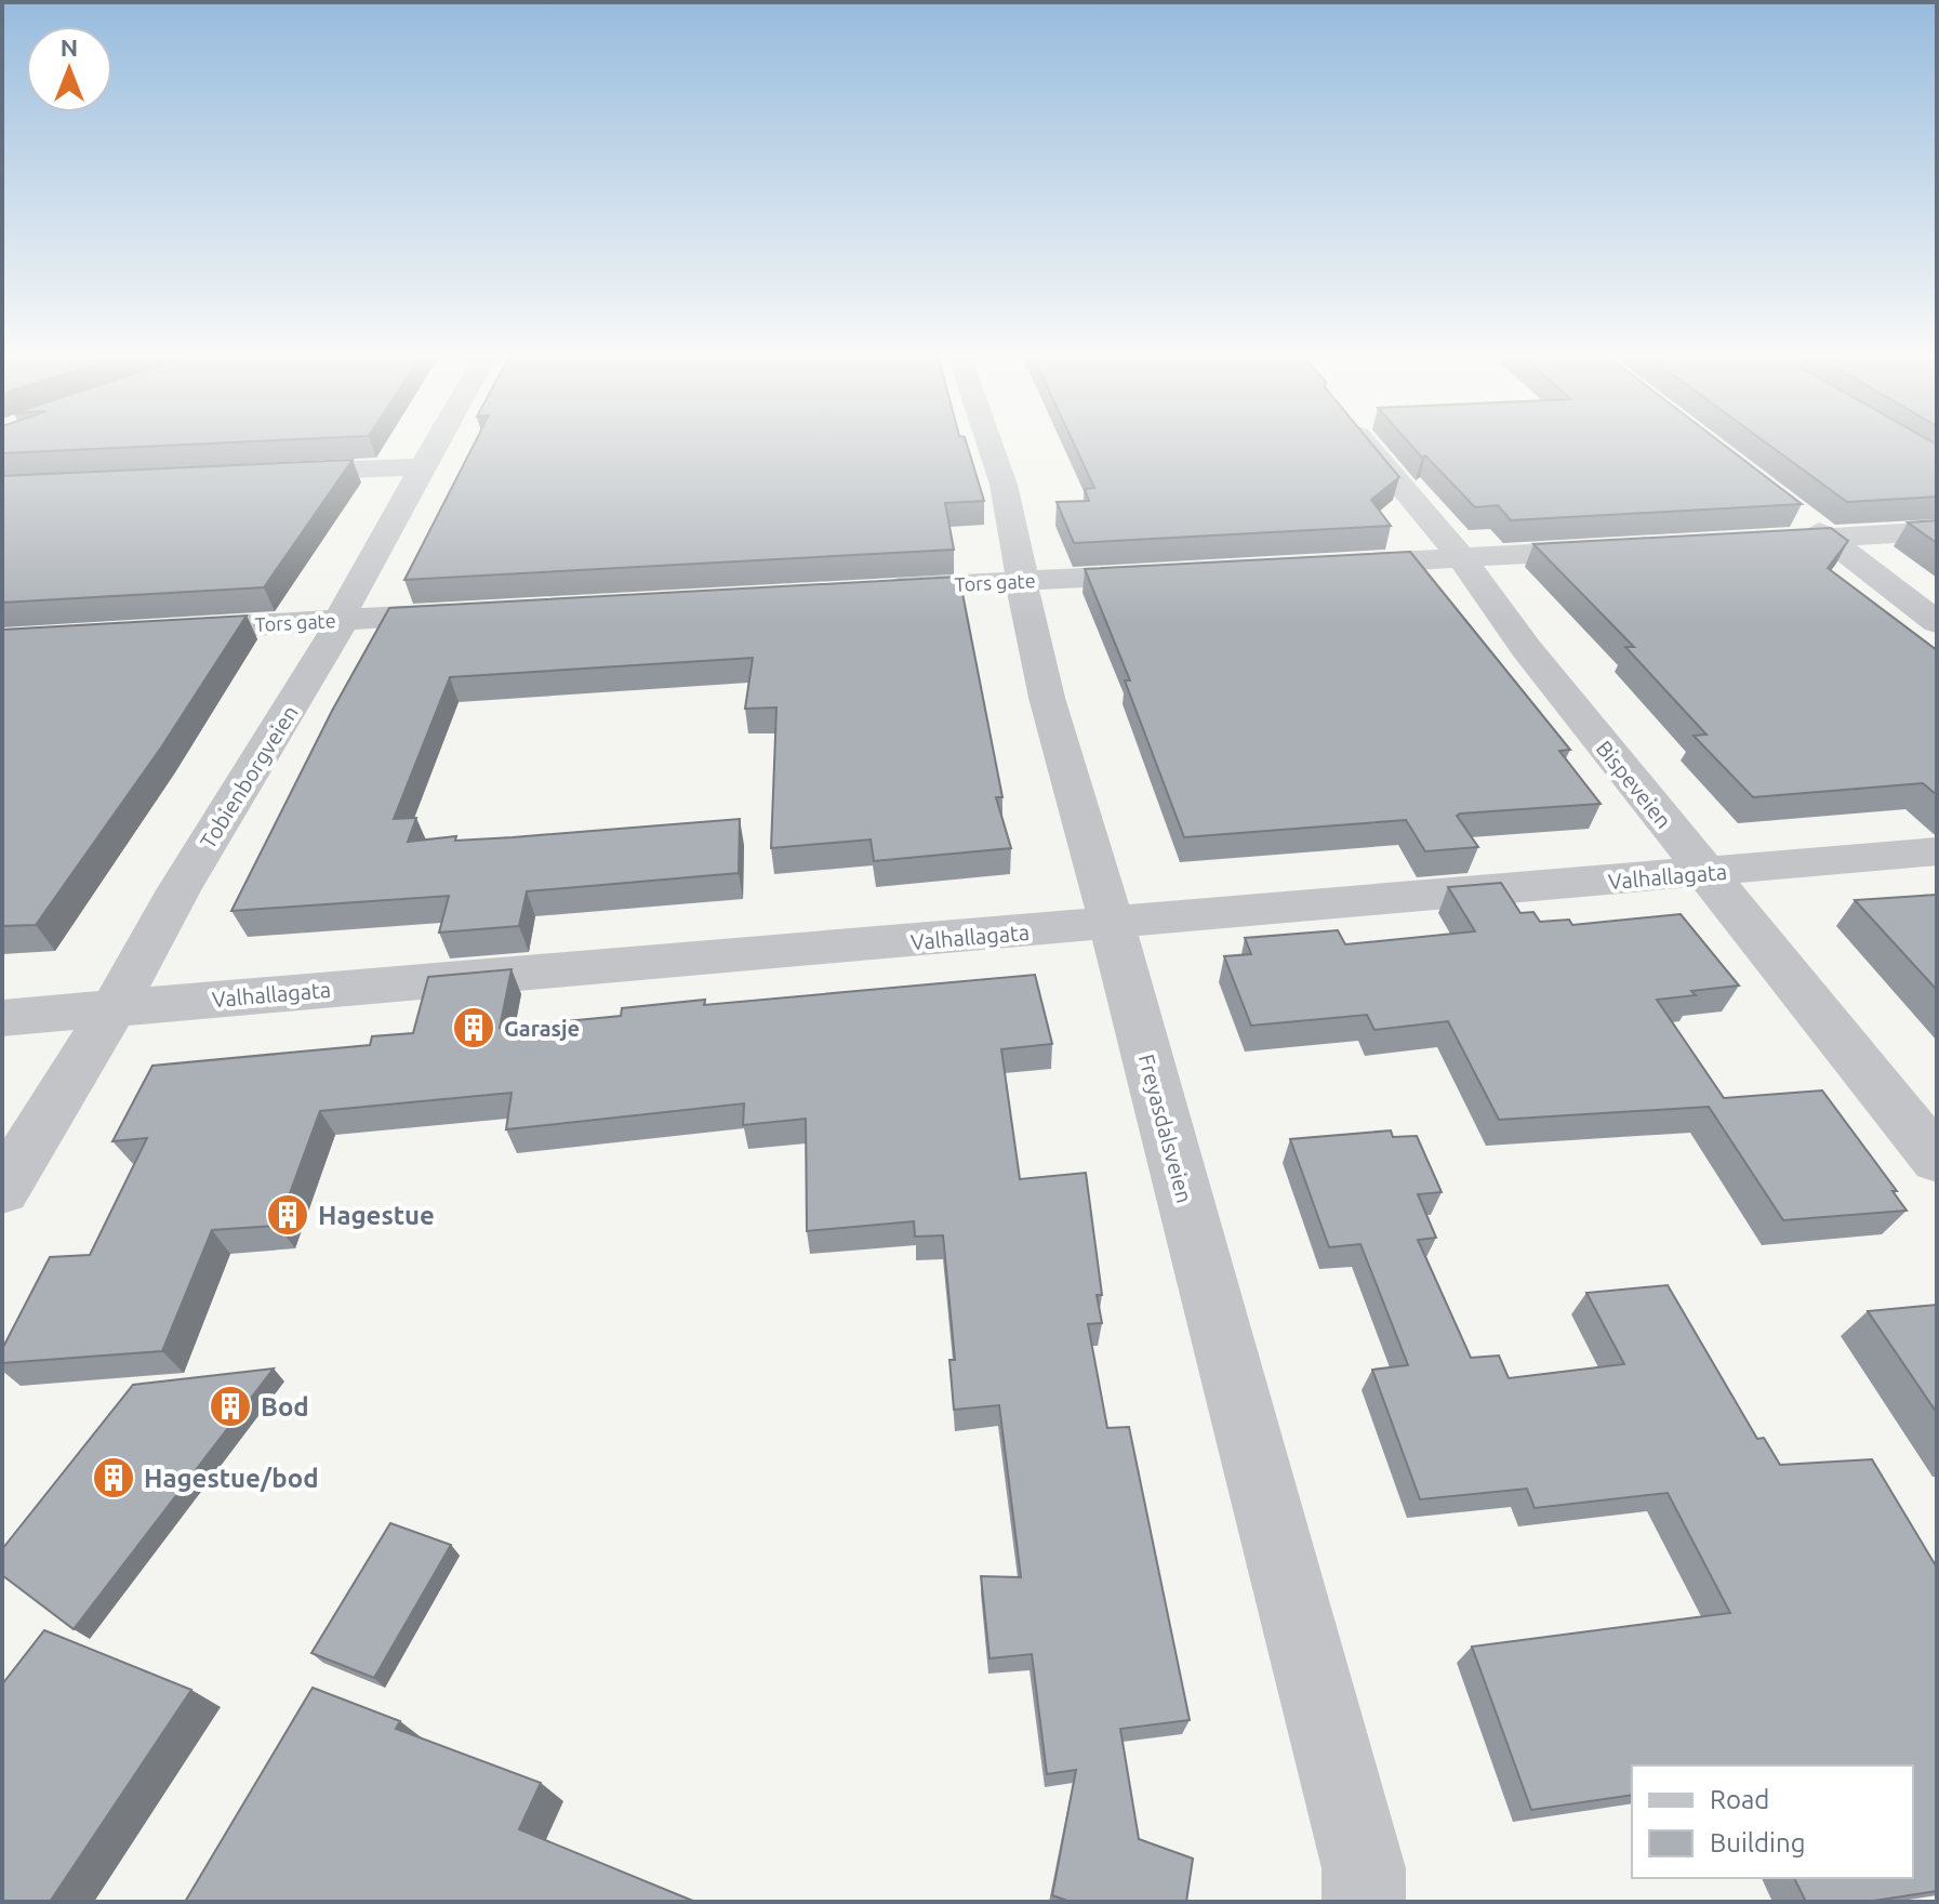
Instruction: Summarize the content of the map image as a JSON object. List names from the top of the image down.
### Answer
{
  "streets": {
    "street": [
      "Tors gate",
      "Tobienborgveien",
      "Bispeveien",
      "Valhallagata",
      "Freyasdalsveien"
    ]
  },
  "crossings": [
    ["Tors gate", "Tobienborgveien"],
    ["Tors gate", "Freyasdalsveien"],
    ["Tobienborgveien", "Valhallagata"],
    ["Bispeveien", "Valhallagata"],
    ["Valhallagata", "Freyasdalsveien"]
  ],
  "places": {
    "building": [
      "Garasje",
      "Hagestue",
      "Bod",
      "Hagestue/bod"
    ]
  },
  "legend": ["Road", "Building"],
  "north": "top"
}
